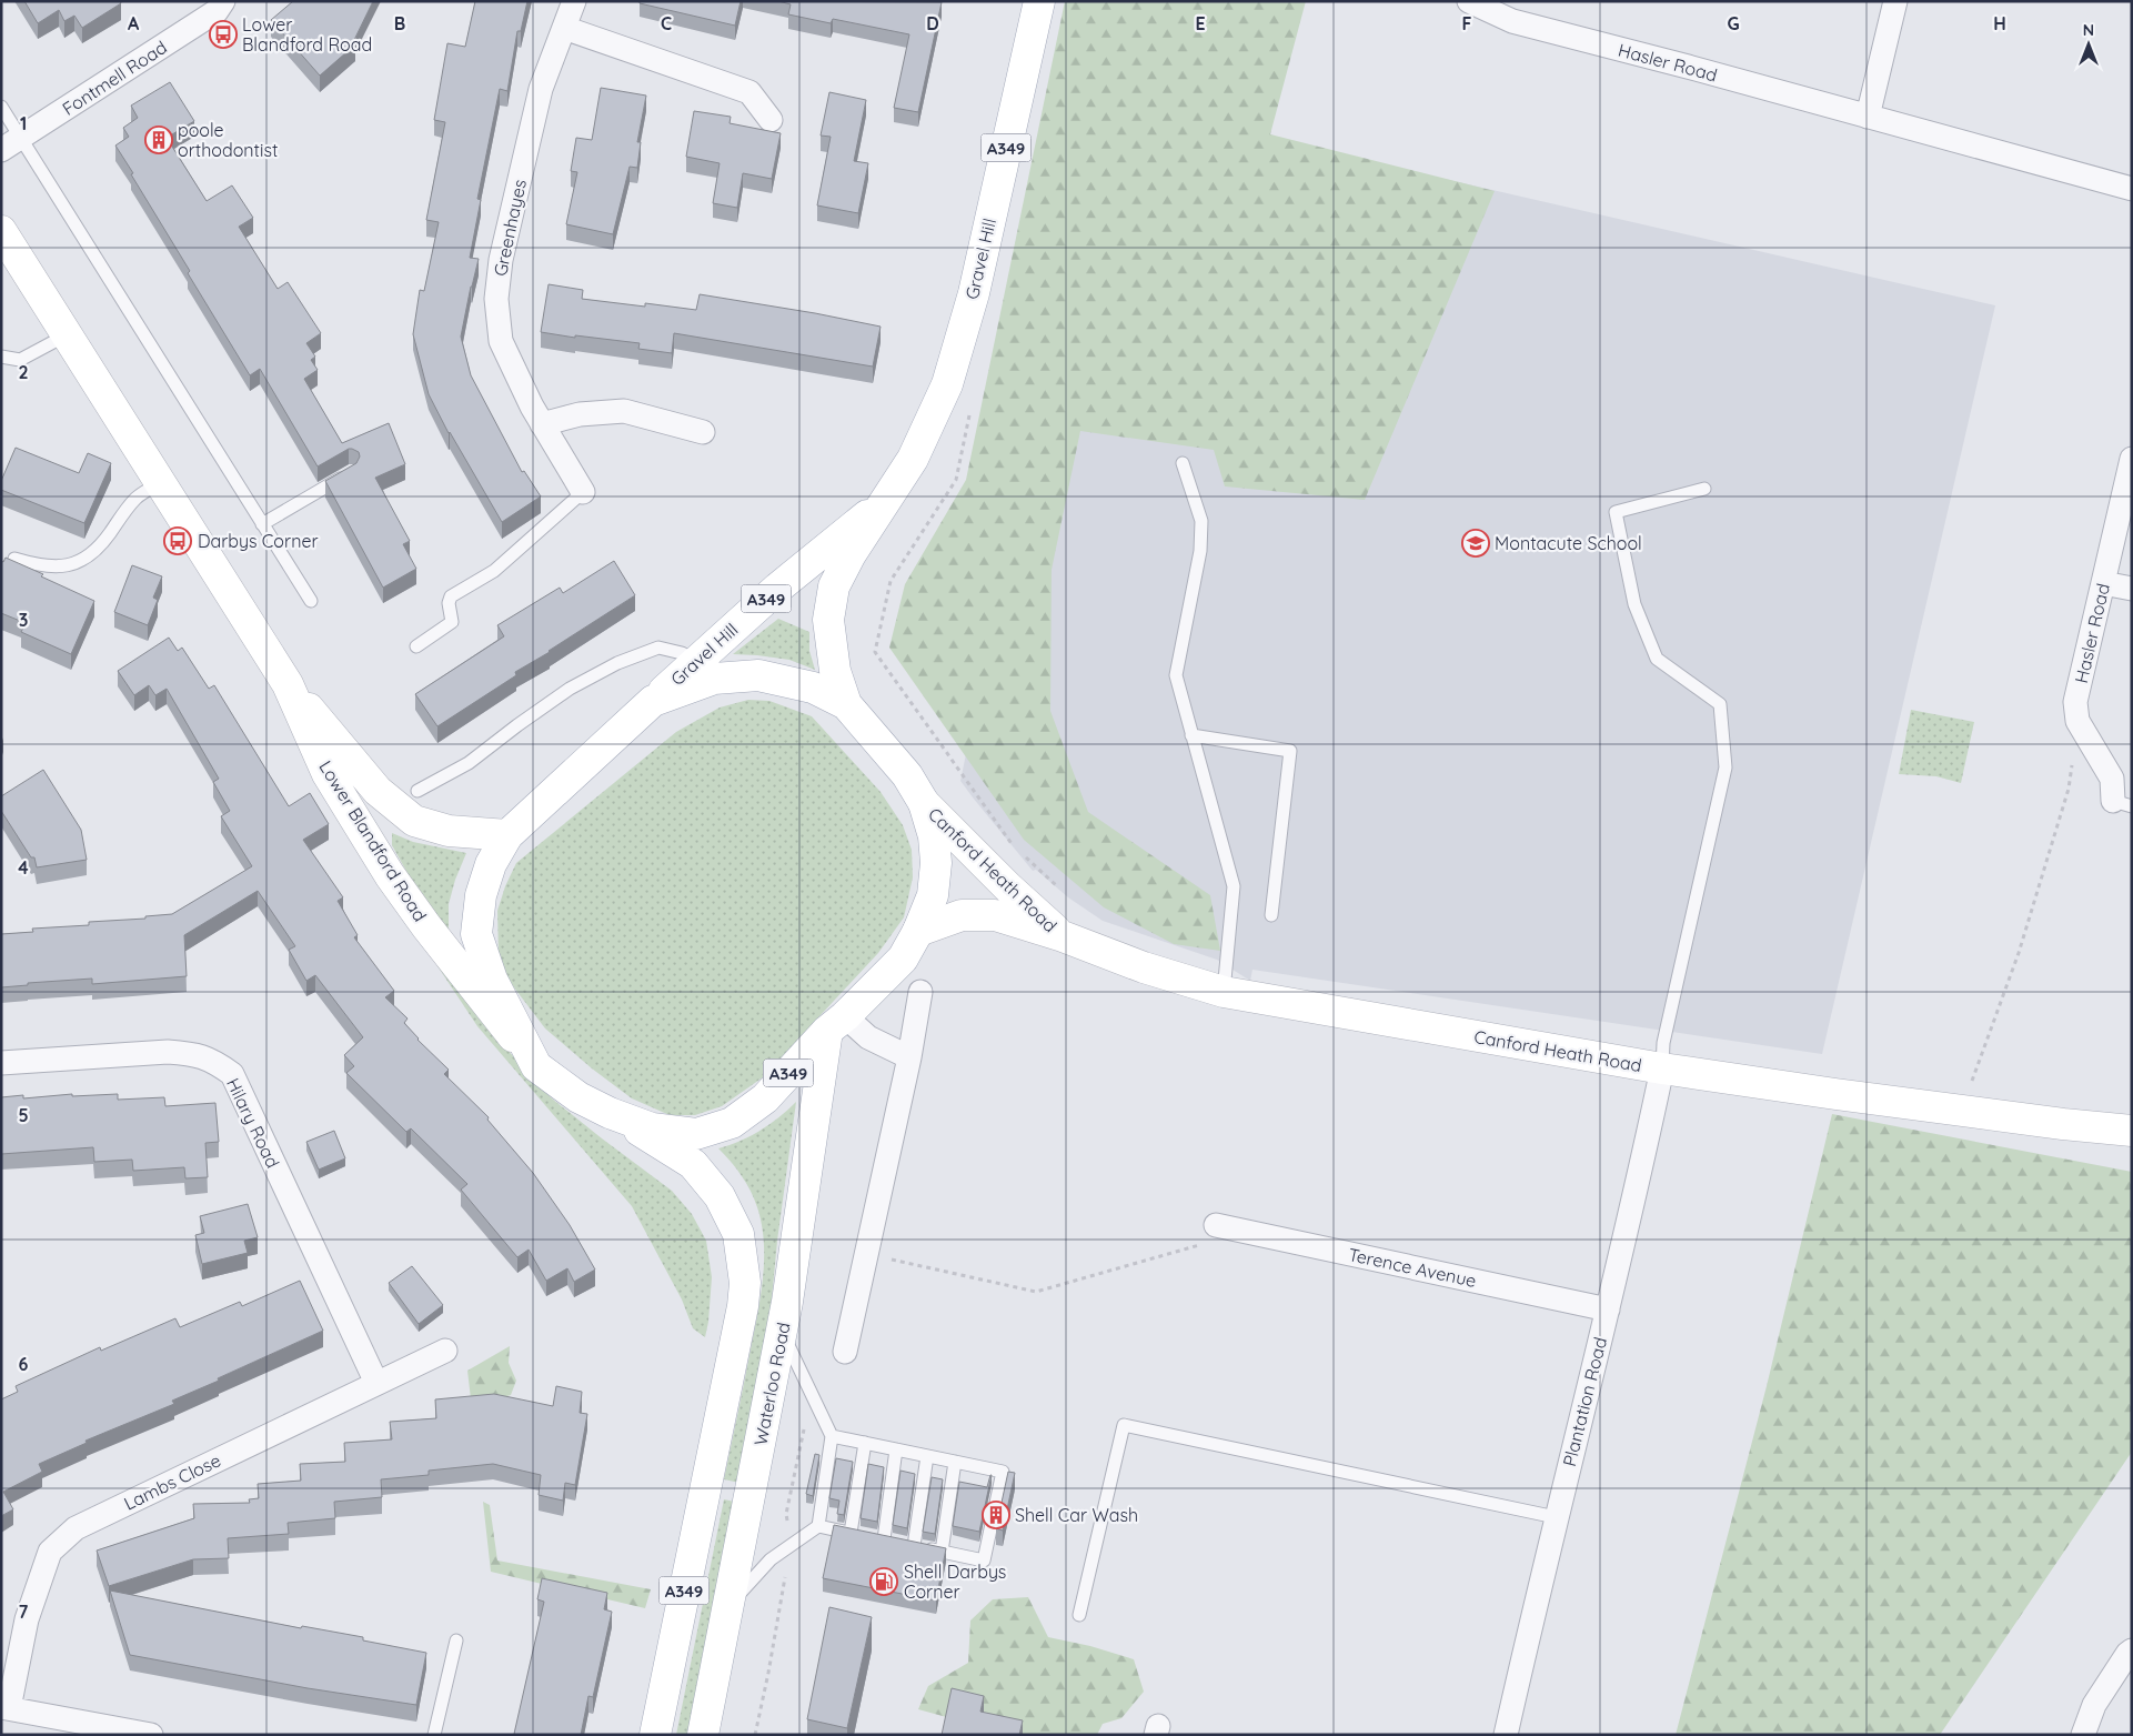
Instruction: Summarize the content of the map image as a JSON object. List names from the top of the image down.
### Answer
{
  "streets": {
    "main road": [
      "A349",
      "Gravel Hill",
      "Lower Blandford Road",
      "Canford Heath Road",
      "Waterloo Road"
    ],
    "street": [
      "Hasler Road",
      "Fontmell Road",
      "Greenhayes",
      "Hilary Road",
      "Terence Avenue",
      "Plantation Road",
      "Lambs Close"
    ]
  },
  "crossings": [
    ["A349", "Gravel Hill"],
    ["A349", "Lower Blandford Road"],
    ["A349", "Canford Heath Road"],
    ["A349", "Waterloo Road"],
    ["Canford Heath Road", "Plantation Road"],
    ["Hilary Road", "Lambs Close"],
    ["Terence Avenue", "Plantation Road"]
  ],
  "places": {
    "bus stop": ["Lower Blandford Road", "Darbys Corner"],
    "building": ["poole orthodontist", "Shell Car Wash"],
    "school or university": ["Montacute School"],
    "fuel station": ["Shell Darbys Corner"]
  },
  "north": "top",
  "grid": {
    "columns": [
      "A",
      "B",
      "C",
      "D",
      "E",
      "F",
      "G",
      "H"
    ],
    "rows": [
      "1",
      "2",
      "3",
      "4",
      "5",
      "6",
      "7"
    ]
  }
}
